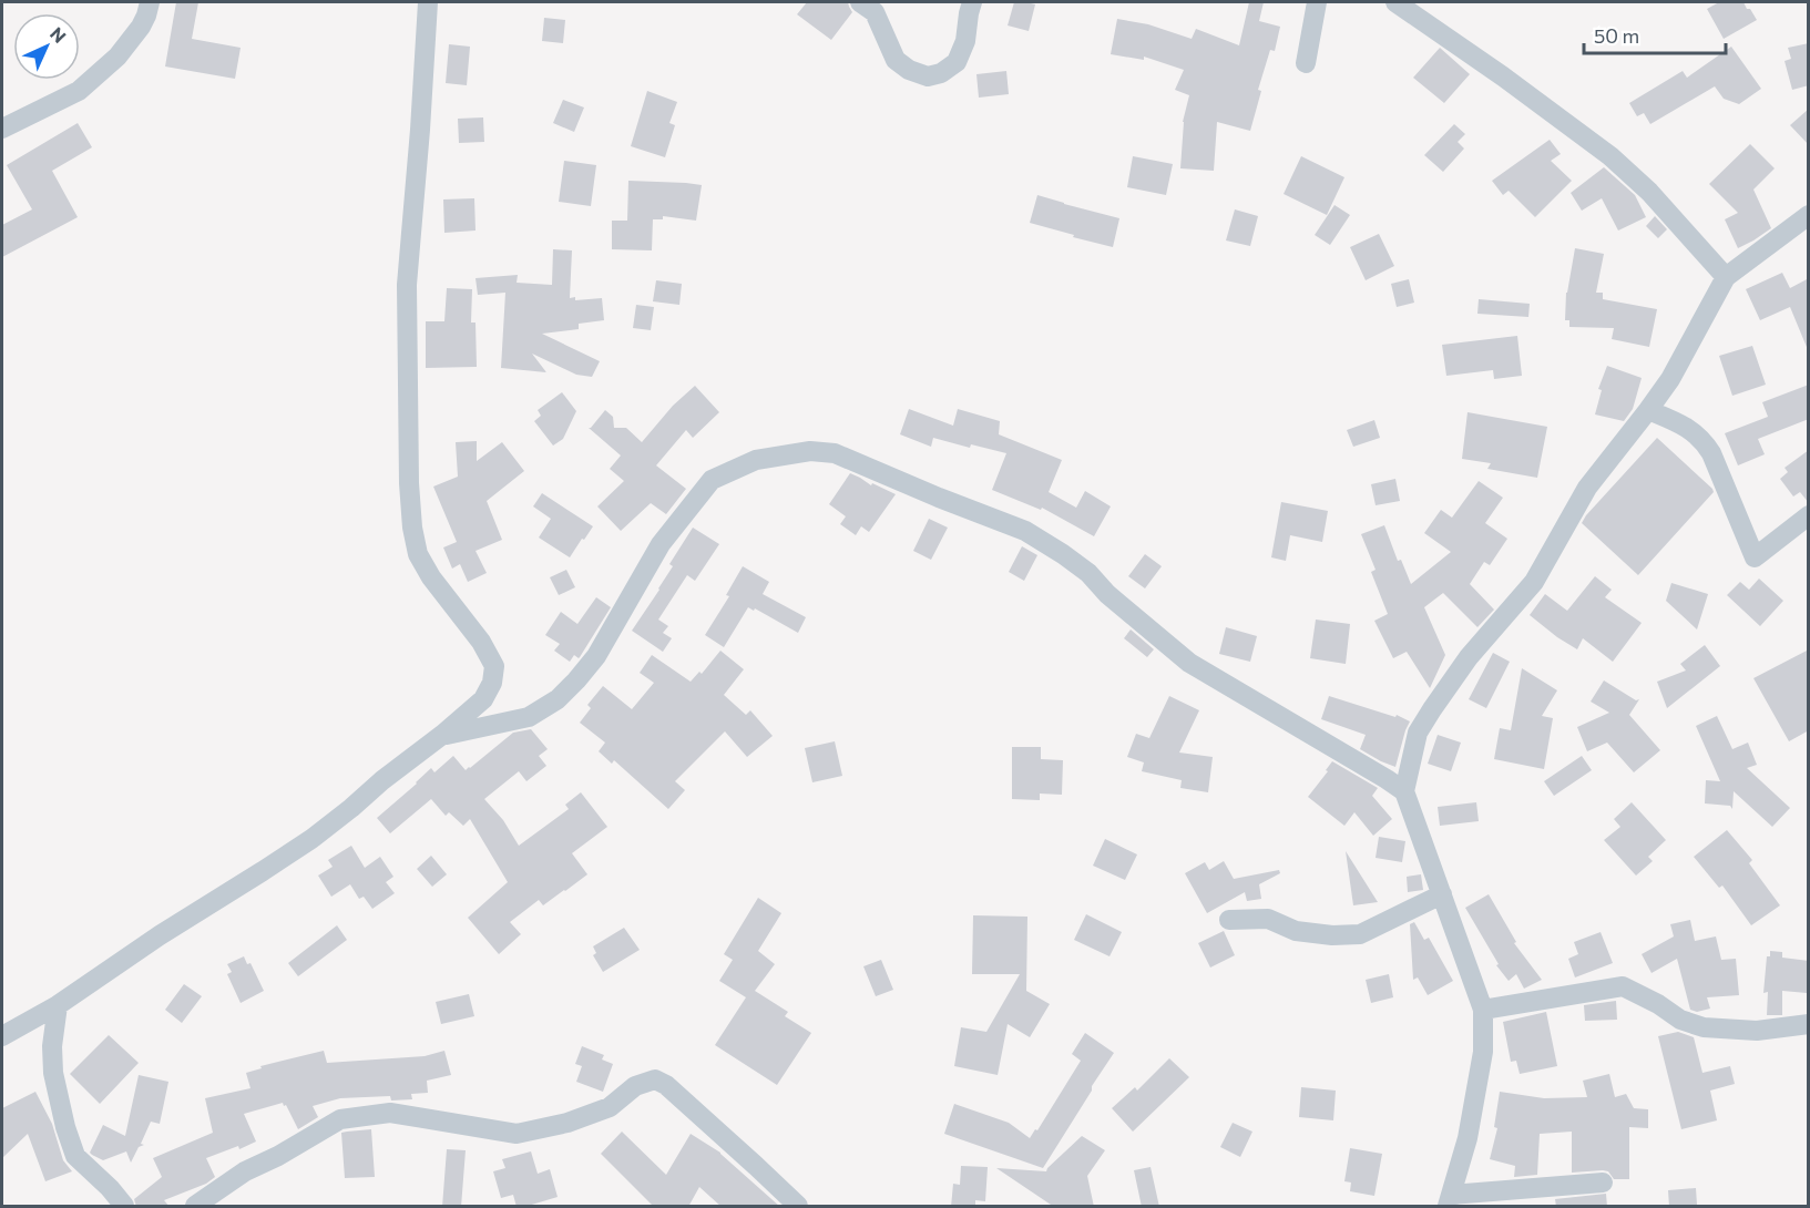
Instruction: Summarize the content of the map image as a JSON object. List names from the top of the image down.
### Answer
{
  "scale_bar": "50 m",
  "north": "top right"
}
